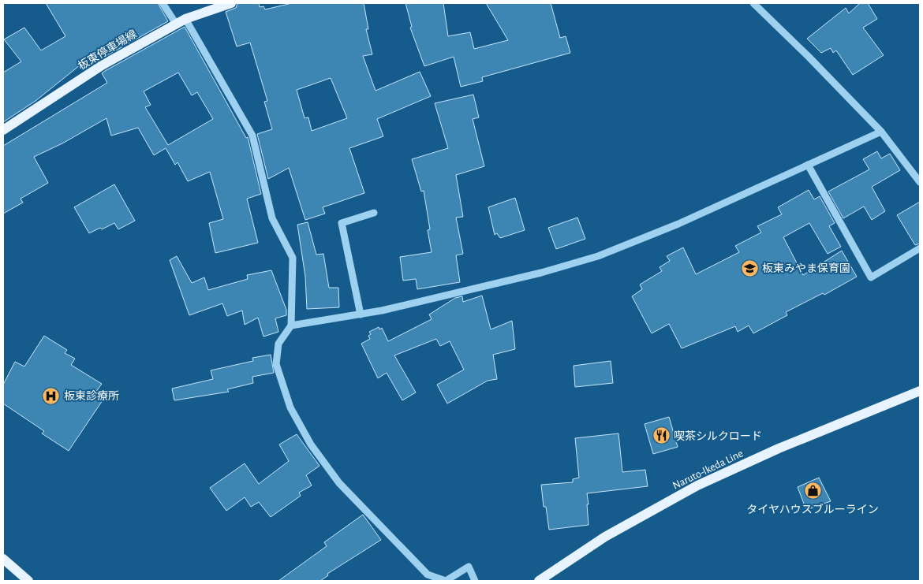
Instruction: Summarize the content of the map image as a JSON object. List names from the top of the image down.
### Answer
{
  "streets": {
    "main road": ["板東停車場線", "Naruto-Ikeda Line"]
  },
  "places": {
    "school or university": ["板東みやま保育園"],
    "hospital": ["板東診療所"],
    "restaurant": ["喫茶シルクロード"],
    "shop": ["タイヤハウスブルーライン"]
  }
}
